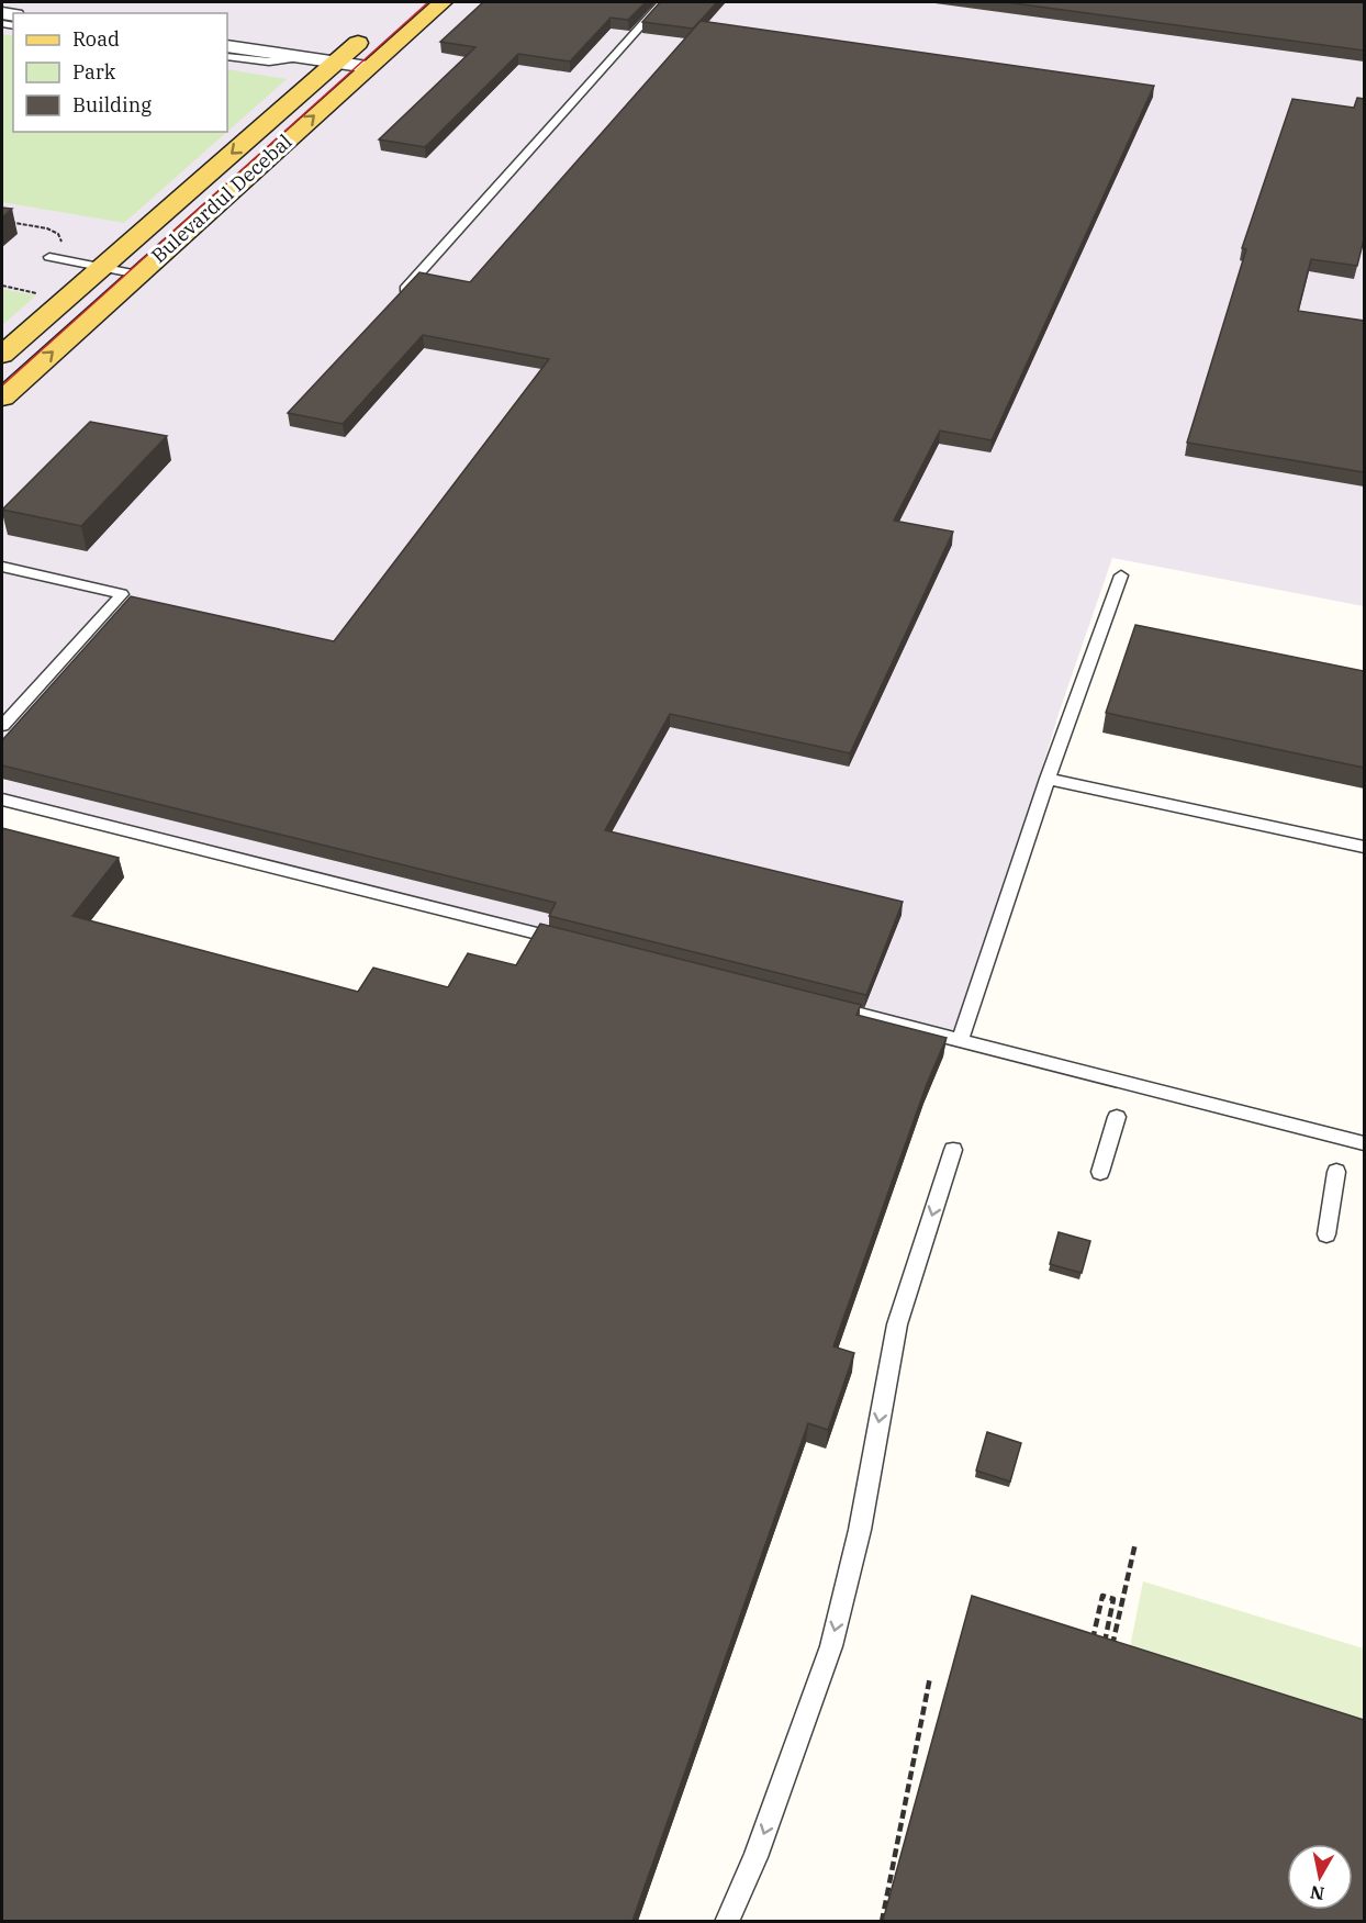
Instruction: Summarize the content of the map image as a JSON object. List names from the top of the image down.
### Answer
{
  "streets": {
    "main road": ["Bulevardul Decebal"]
  },
  "legend": ["Road", "Park", "Building"],
  "north": "bottom"
}
